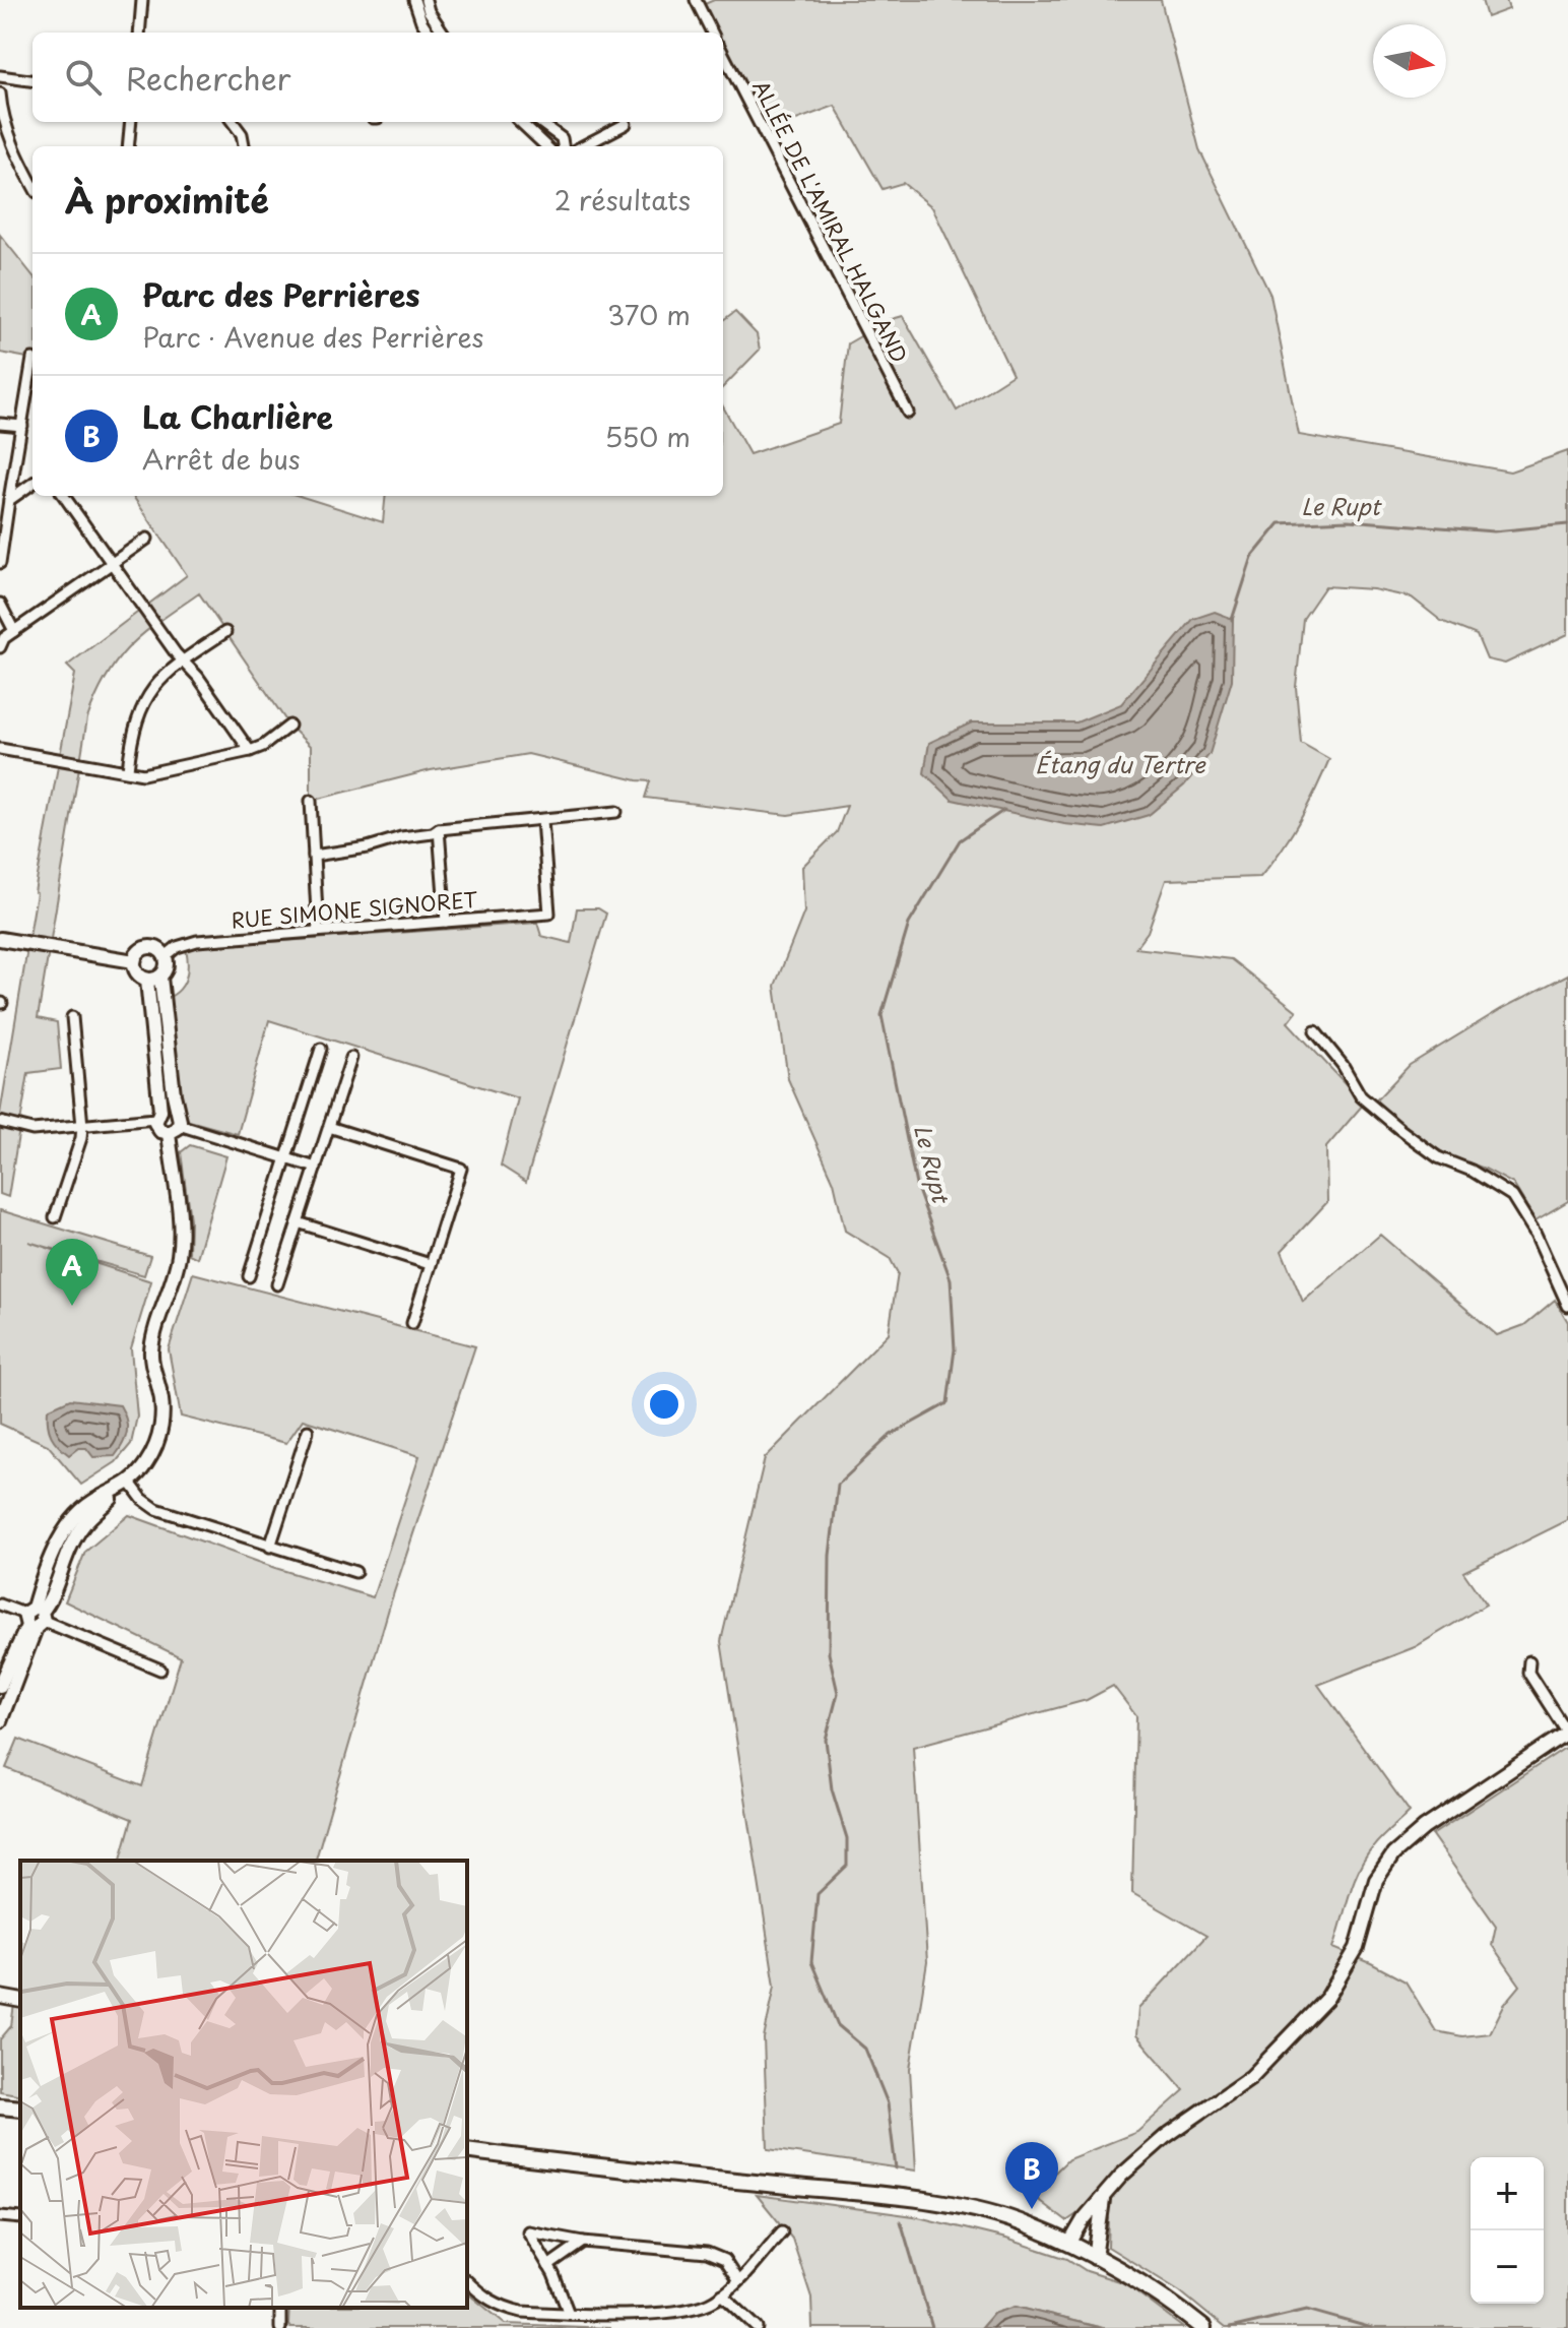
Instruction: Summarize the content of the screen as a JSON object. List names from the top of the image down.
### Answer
{
  "streets": {
    "street": ["ALLÉE DE L'AMIRAL HALGAND", "RUE SIMONE SIGNORET"]
  },
  "water": ["Le Rupt", "Étang du Tertre"],
  "north": "right",
  "page": {
    "search": "Rechercher",
    "heading": ["À proximité", "2 résultats"],
    "list": [
      {
        "mark": "A",
        "name": "Parc des Perrières",
        "note": "Parc · Avenue des Perrières",
        "value": "370 m"
      },
      {
        "mark": "B",
        "name": "La Charlière",
        "note": "Arrêt de bus",
        "value": "550 m"
      }
    ],
    "pins": ["A", "B"],
    "map_buttons": ["+", "−"]
  }
}
